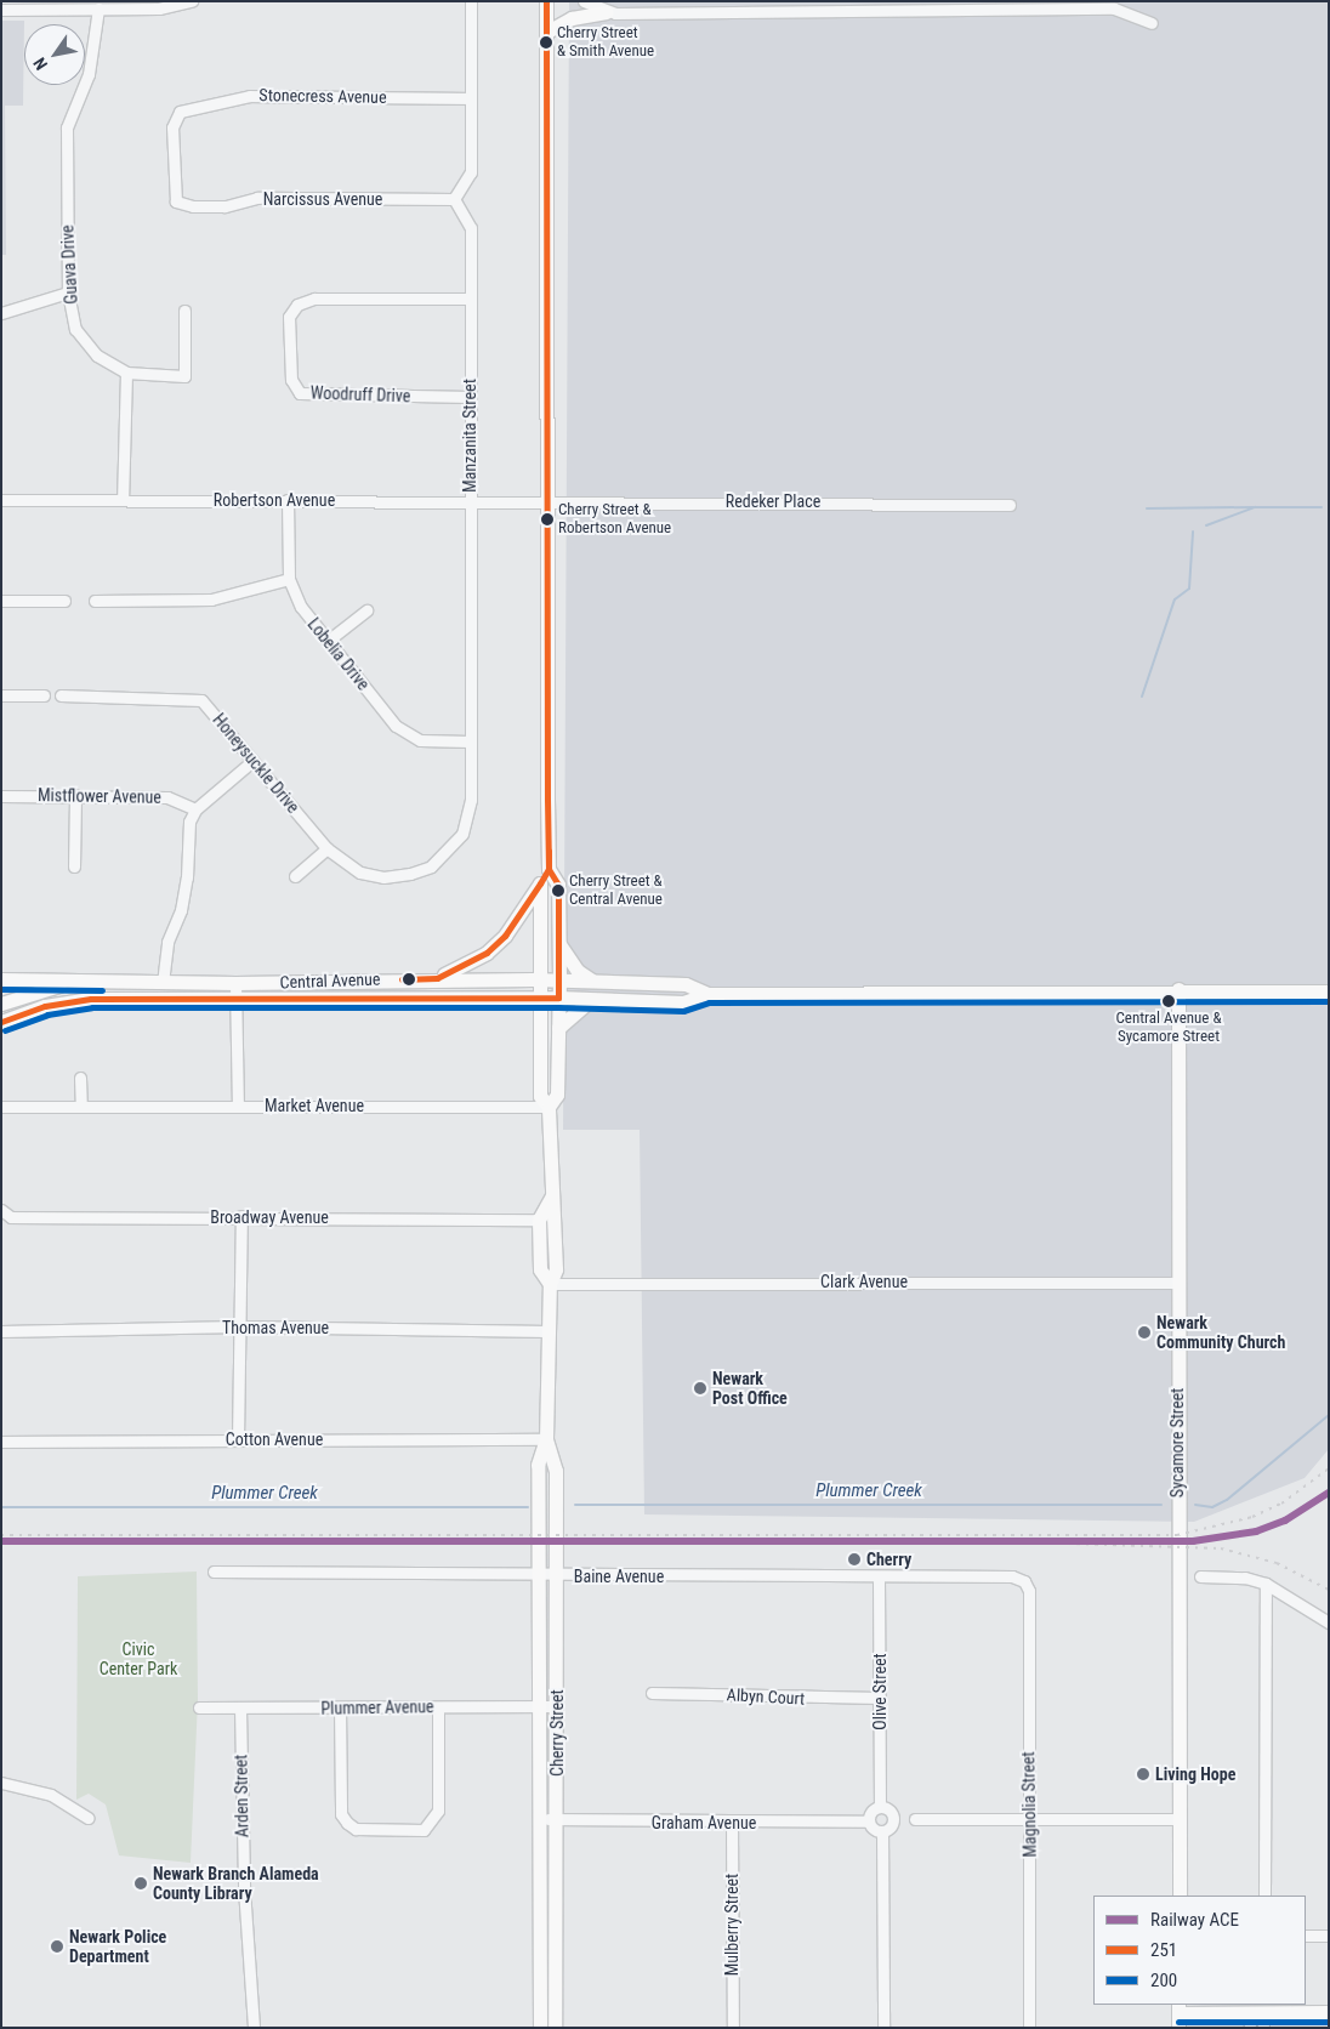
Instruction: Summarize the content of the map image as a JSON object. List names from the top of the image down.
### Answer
{
  "streets": {
    "street": [
      "Stonecress Avenue",
      "Narcissus Avenue",
      "Guava Drive",
      "Woodruff Drive",
      "Manzanita Street",
      "Robertson Avenue",
      "Redeker Place",
      "Lobelia Drive",
      "Honeysuckle Drive",
      "Mistflower Avenue",
      "Central Avenue",
      "Market Avenue",
      "Broadway Avenue",
      "Clark Avenue",
      "Thomas Avenue",
      "Cotton Avenue",
      "Sycamore Street",
      "Baine Avenue",
      "Olive Street",
      "Albyn Court",
      "Plummer Avenue",
      "Cherry Street",
      "Arden Street",
      "Magnolia Street",
      "Graham Avenue",
      "Mulberry Street"
    ]
  },
  "crossings": [
    ["Stonecress Avenue", "Narcissus Avenue"],
    ["Narcissus Avenue", "Manzanita Street"],
    ["Woodruff Drive", "Manzanita Street"],
    ["Manzanita Street", "Robertson Avenue"],
    ["Manzanita Street", "Lobelia Drive"],
    ["Manzanita Street", "Honeysuckle Drive"],
    ["Robertson Avenue", "Redeker Place"],
    ["Robertson Avenue", "Lobelia Drive"],
    ["Robertson Avenue", "Cherry Street"],
    ["Redeker Place", "Cherry Street"],
    ["Central Avenue", "Sycamore Street"],
    ["Central Avenue", "Cherry Street"],
    ["Market Avenue", "Cherry Street"],
    ["Broadway Avenue", "Cherry Street"],
    ["Clark Avenue", "Sycamore Street"],
    ["Clark Avenue", "Cherry Street"],
    ["Thomas Avenue", "Cherry Street"],
    ["Cotton Avenue", "Cherry Street"],
    ["Baine Avenue", "Olive Street"],
    ["Baine Avenue", "Cherry Street"],
    ["Baine Avenue", "Magnolia Street"],
    ["Olive Street", "Albyn Court"],
    ["Olive Street", "Graham Avenue"],
    ["Plummer Avenue", "Cherry Street"],
    ["Plummer Avenue", "Arden Street"],
    ["Cherry Street", "Graham Avenue"],
    ["Graham Avenue", "Mulberry Street"]
  ],
  "water": ["Plummer Creek"],
  "parks": ["Civic Center Park"],
  "places": [
    "Cherry Street & Smith Avenue",
    "Cherry Street & Robertson Avenue",
    "Cherry Street & Central Avenue",
    "Central Avenue & Sycamore Street",
    "Newark Community Church",
    "Newark Post Office",
    "Cherry",
    "Living Hope",
    "Newark Branch Alameda County Library",
    "Newark Police Department"
  ],
  "lines": ["transit line 251", "transit line 200", "rail line ACE"],
  "legend": ["Railway ACE", "251", "200"],
  "north": "bottom left"
}
